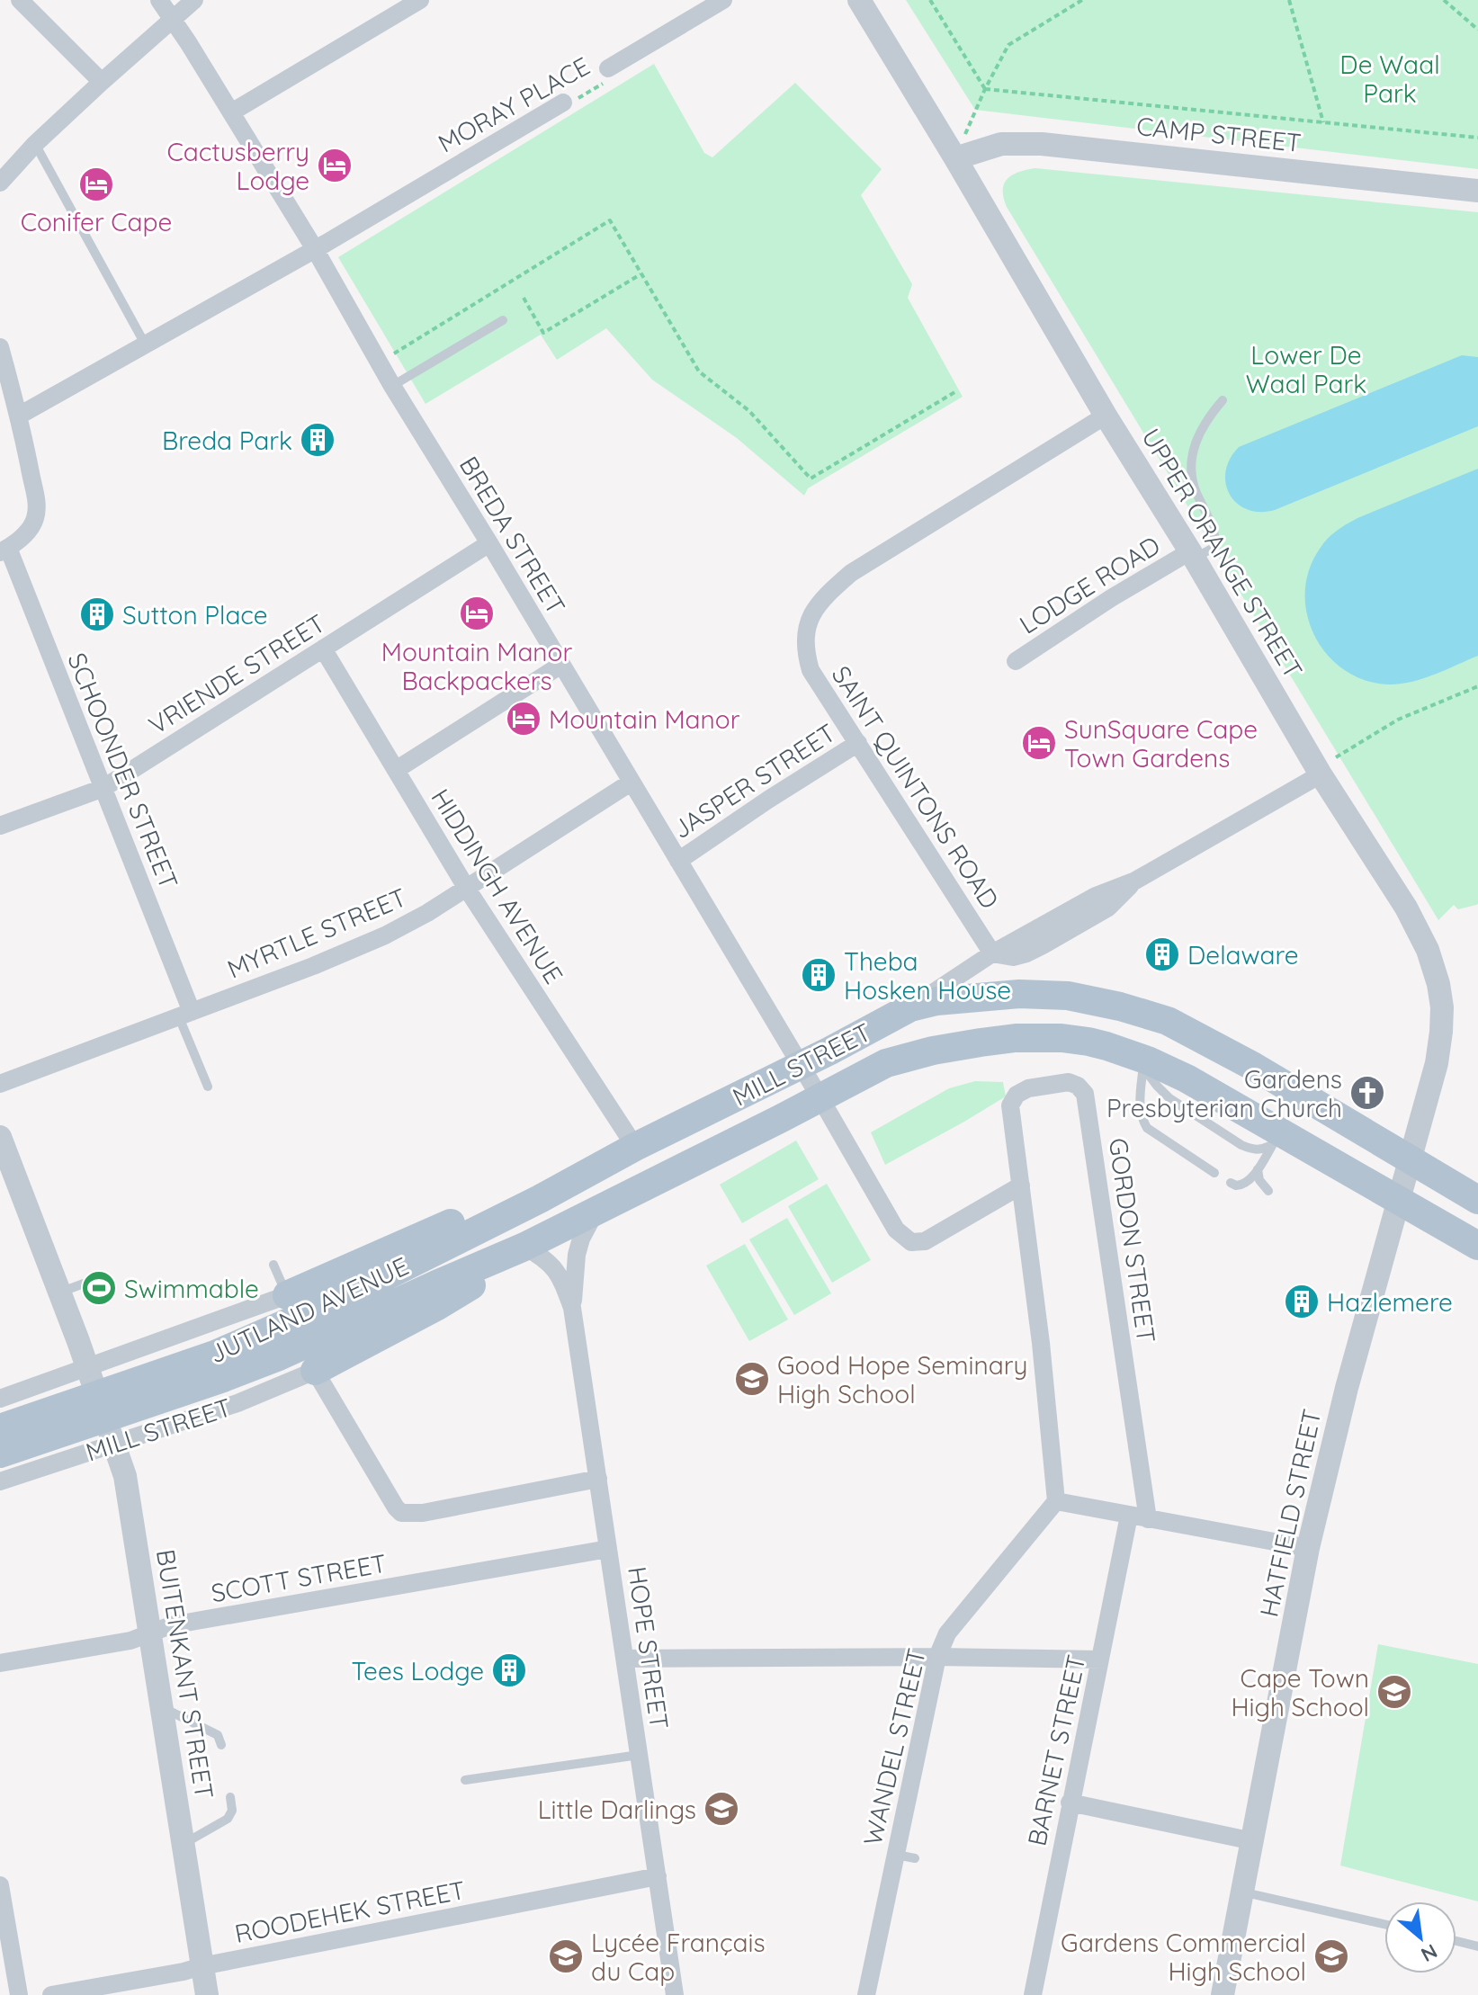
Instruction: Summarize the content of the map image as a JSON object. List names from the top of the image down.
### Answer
{
  "streets": {
    "main road": ["MILL STREET", "JUTLAND AVENUE"],
    "street": [
      "MORAY PLACE",
      "CAMP STREET",
      "BREDA STREET",
      "UPPER ORANGE STREET",
      "LODGE ROAD",
      "VRIENDE STREET",
      "SCHOONDER STREET",
      "JASPER STREET",
      "SAINT QUINTONS ROAD",
      "HIDDINGH AVENUE",
      "MYRTLE STREET",
      "GORDON STREET",
      "HATFIELD STREET",
      "SCOTT STREET",
      "HOPE STREET",
      "BUITENKANT STREET",
      "WANDEL STREET",
      "BARNET STREET",
      "ROODEHEK STREET"
    ]
  },
  "crossings": [
    ["MORAY PLACE", "BREDA STREET"],
    ["CAMP STREET", "UPPER ORANGE STREET"],
    ["BREDA STREET", "VRIENDE STREET"],
    ["BREDA STREET", "JASPER STREET"],
    ["BREDA STREET", "MYRTLE STREET"],
    ["BREDA STREET", "MILL STREET"],
    ["BREDA STREET", "GORDON STREET"],
    ["UPPER ORANGE STREET", "LODGE ROAD"],
    ["UPPER ORANGE STREET", "SAINT QUINTONS ROAD"],
    ["UPPER ORANGE STREET", "HATFIELD STREET"],
    ["VRIENDE STREET", "SCHOONDER STREET"],
    ["VRIENDE STREET", "HIDDINGH AVENUE"],
    ["SCHOONDER STREET", "MYRTLE STREET"],
    ["JASPER STREET", "SAINT QUINTONS ROAD"],
    ["SAINT QUINTONS ROAD", "MILL STREET"],
    ["HIDDINGH AVENUE", "MYRTLE STREET"],
    ["HIDDINGH AVENUE", "MILL STREET"],
    ["MILL STREET", "JUTLAND AVENUE"],
    ["MILL STREET", "HATFIELD STREET"],
    ["MILL STREET", "HOPE STREET"],
    ["MILL STREET", "BUITENKANT STREET"],
    ["GORDON STREET", "BARNET STREET"],
    ["JUTLAND AVENUE", "HOPE STREET"],
    ["SCOTT STREET", "HOPE STREET"],
    ["SCOTT STREET", "BUITENKANT STREET"],
    ["HOPE STREET", "ROODEHEK STREET"],
    ["BUITENKANT STREET", "ROODEHEK STREET"]
  ],
  "parks": ["De Waal Park", "Lower De Waal Park"],
  "places": {
    "hotel": [
      "Cactusberry Lodge",
      "Conifer Cape",
      "Mountain Manor Backpackers",
      "Mountain Manor",
      "SunSquare Cape Town Gardens"
    ],
    "building": [
      "Breda Park",
      "Sutton Place",
      "Delaware",
      "Theba Hosken House",
      "Hazlemere",
      "Tees Lodge"
    ],
    "church": ["Gardens Presbyterian Church"],
    "sports": ["Swimmable"],
    "school or university": [
      "Good Hope Seminary High School",
      "Cape Town High School",
      "Little Darlings",
      "Lycée Français du Cap",
      "Gardens Commercial High School"
    ]
  },
  "north": "bottom right"
}
